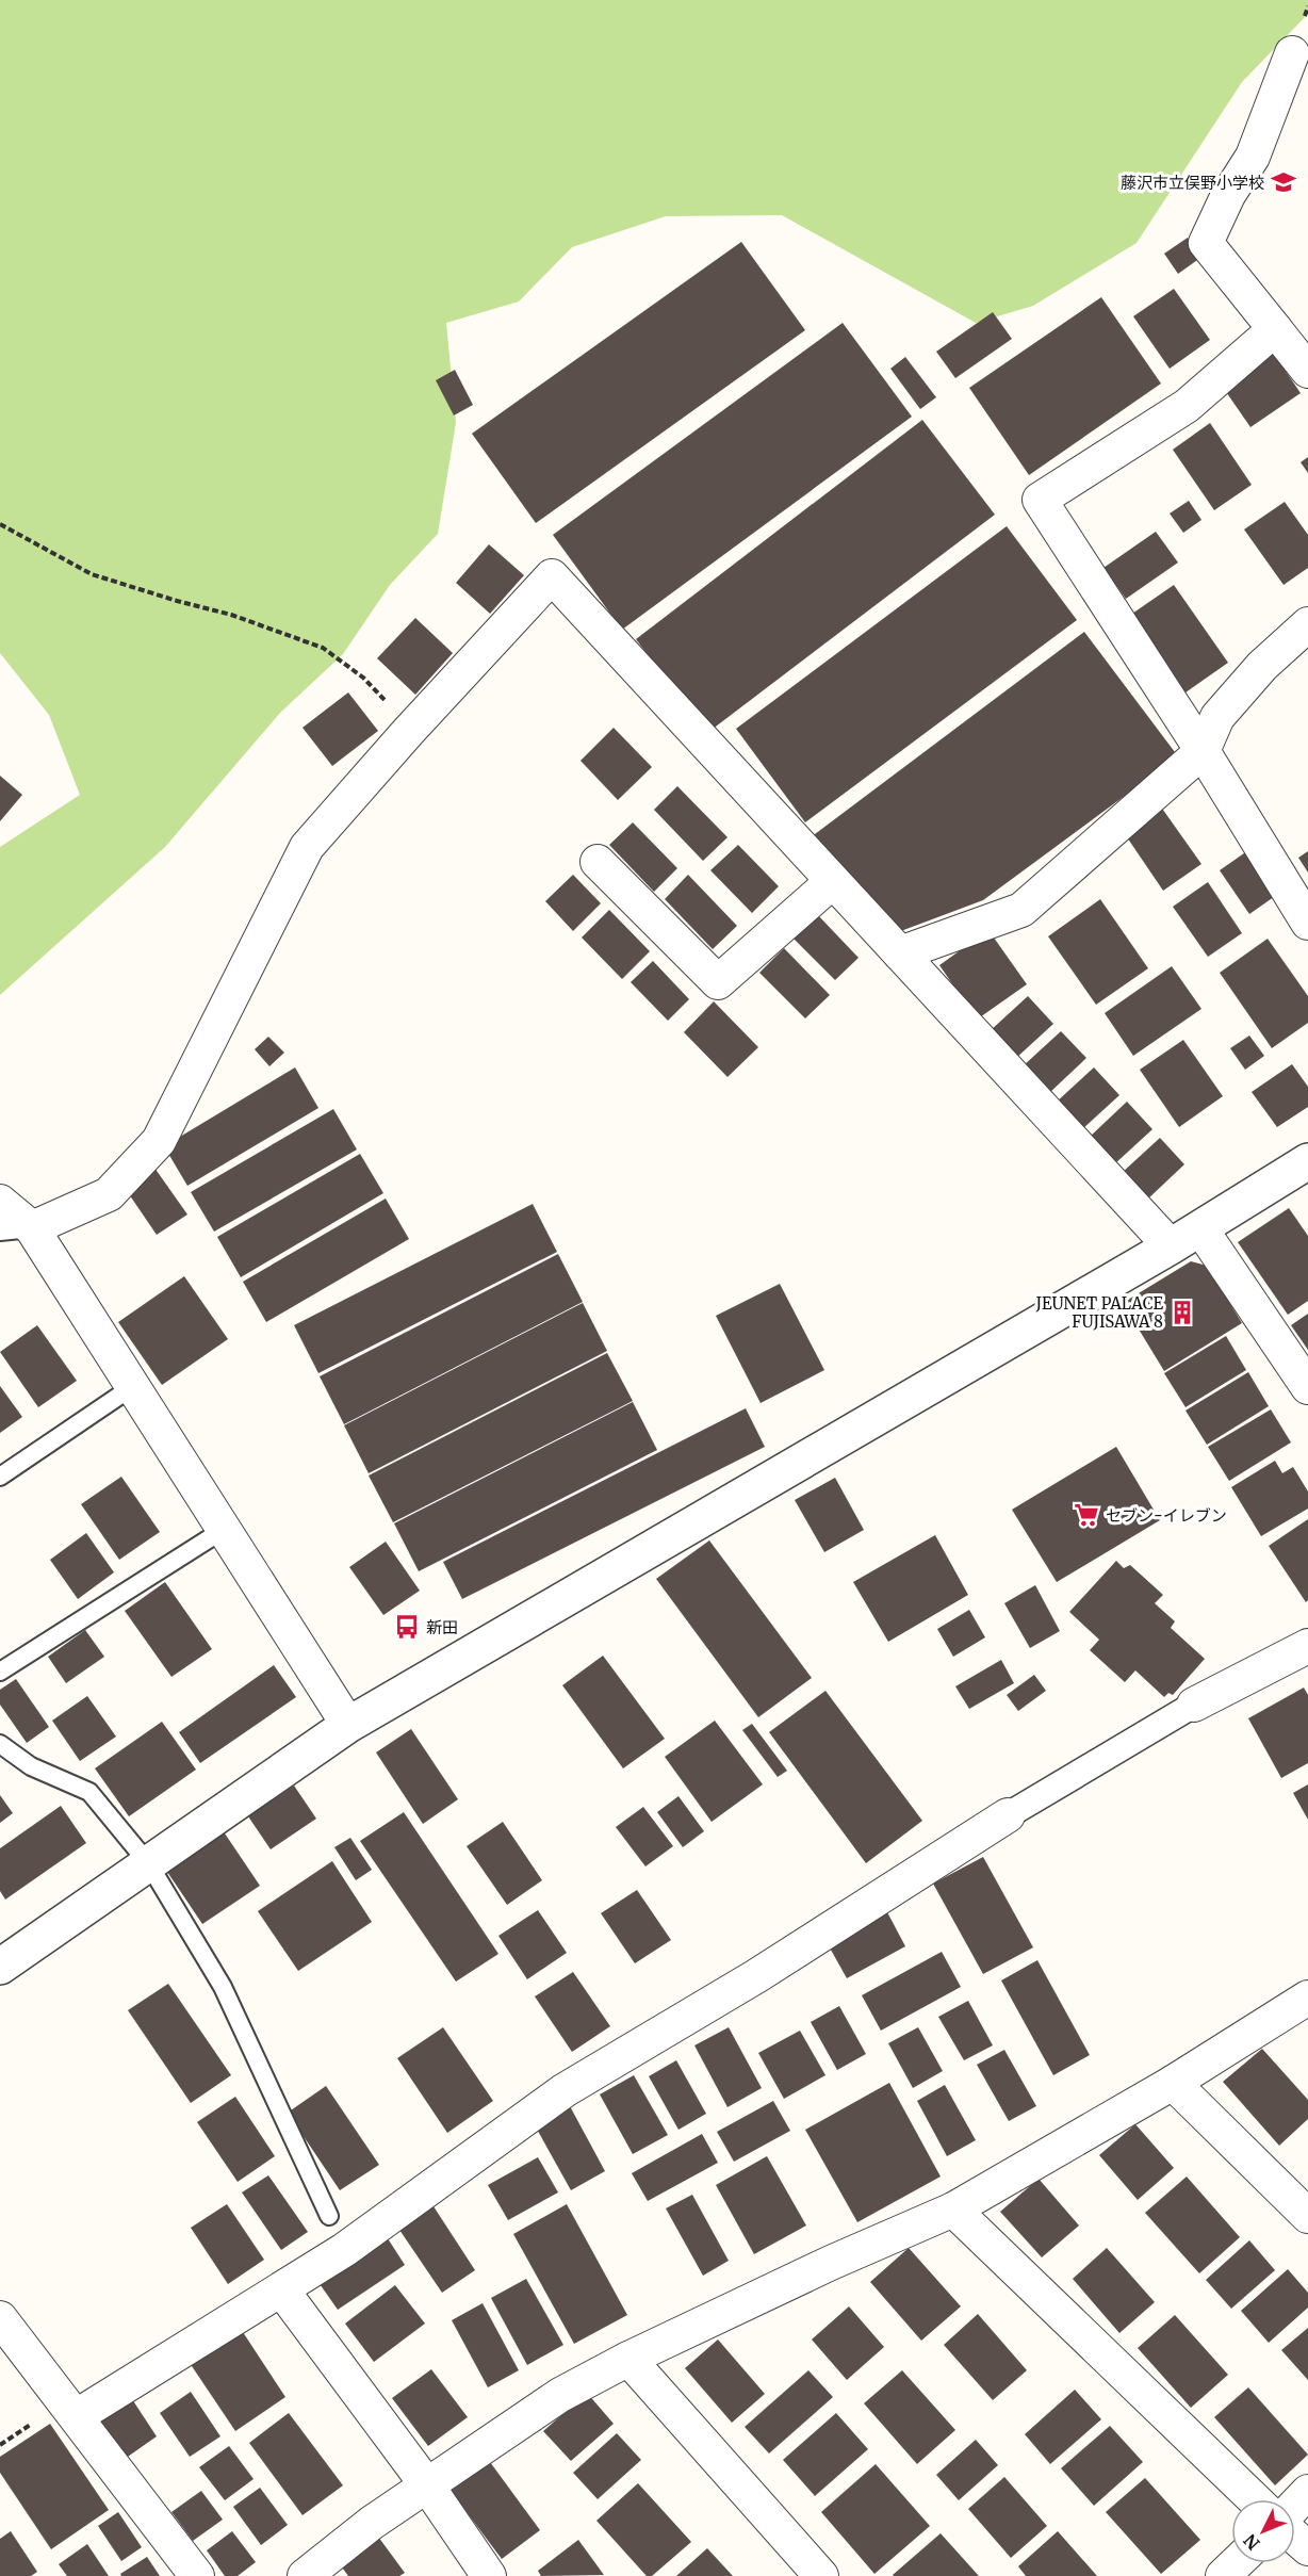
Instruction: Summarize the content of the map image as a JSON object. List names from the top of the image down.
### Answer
{
  "places": {
    "school or university": ["藤沢市立俣野小学校"],
    "building": ["JEUNET PALACE FUJISAWA 8"],
    "supermarket": ["セブン-イレブン"],
    "bus stop": ["新田"]
  },
  "north": "bottom left"
}
